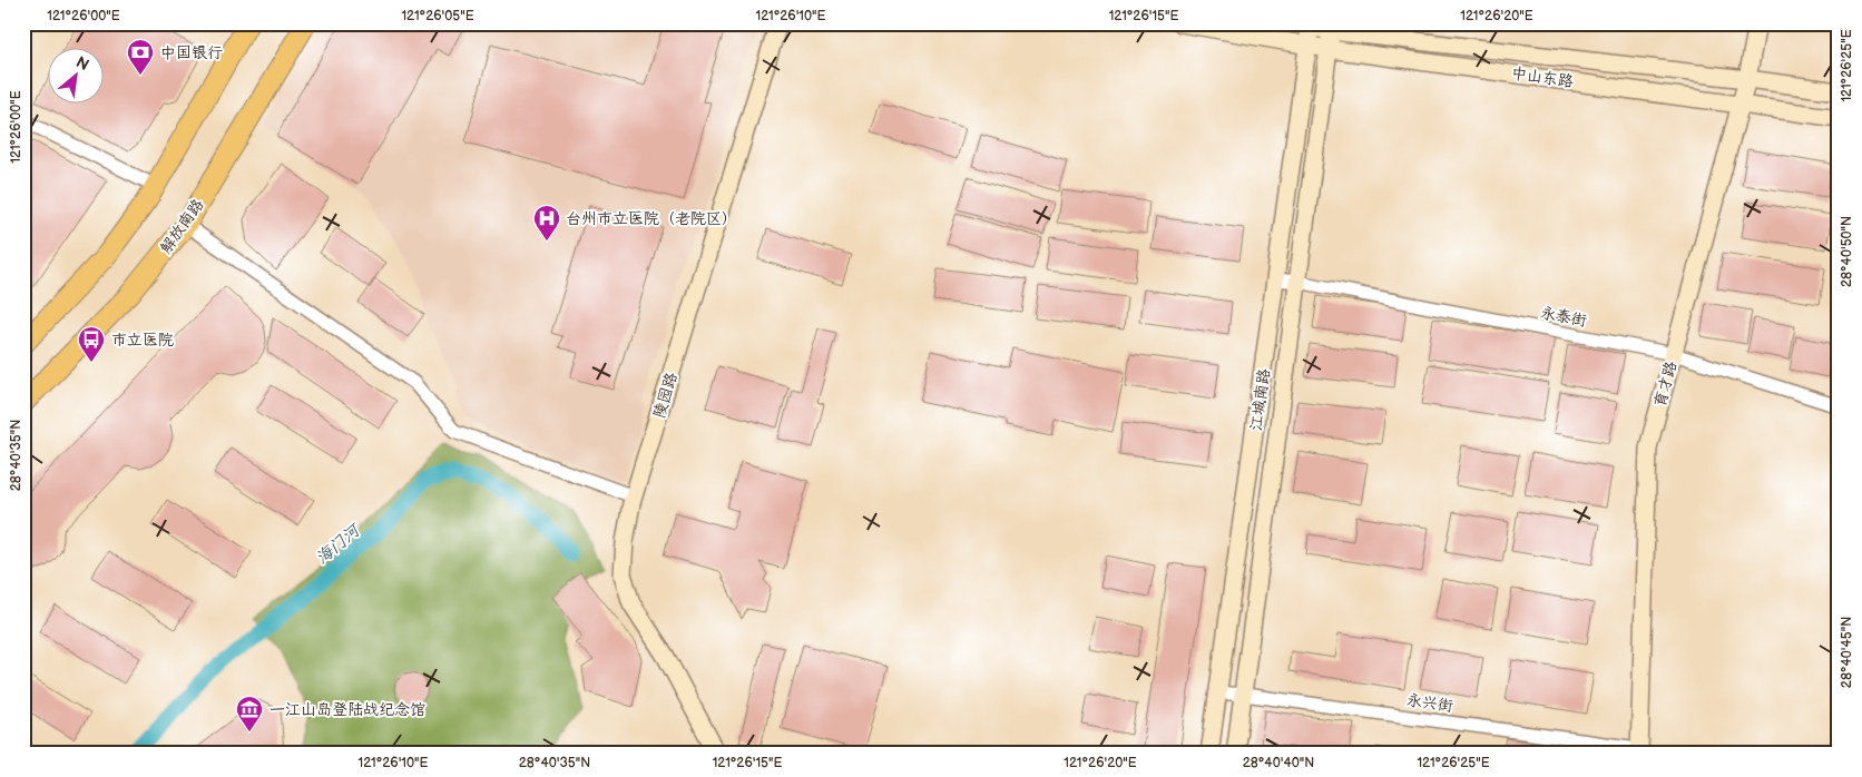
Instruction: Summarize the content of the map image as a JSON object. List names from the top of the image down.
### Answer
{
  "streets": {
    "main road": [
      "中山东路",
      "解放南路",
      "育才路",
      "陵园路",
      "江城南路"
    ],
    "street": ["永泰街", "永兴街"]
  },
  "crossings": [
    ["中山东路", "育才路"],
    ["中山东路", "江城南路"],
    ["永泰街", "育才路"],
    ["永泰街", "江城南路"],
    ["育才路", "永兴街"],
    ["江城南路", "永兴街"]
  ],
  "water": ["海门河"],
  "places": {
    "bank": ["中国银行"],
    "hospital": ["台州市立医院（老院区）"],
    "bus stop": ["市立医院"],
    "museum": ["一江山岛登陆战纪念馆"]
  },
  "north": "top right",
  "coordinates": [
    "121°26'00\"E",
    "121°26'05\"E",
    "121°26'10\"E",
    "121°26'15\"E",
    "121°26'20\"E",
    "121°26'25\"E",
    "28°40'50\"N",
    "28°40'35\"N",
    "28°40'45\"N",
    "28°40'40\"N"
  ]
}
